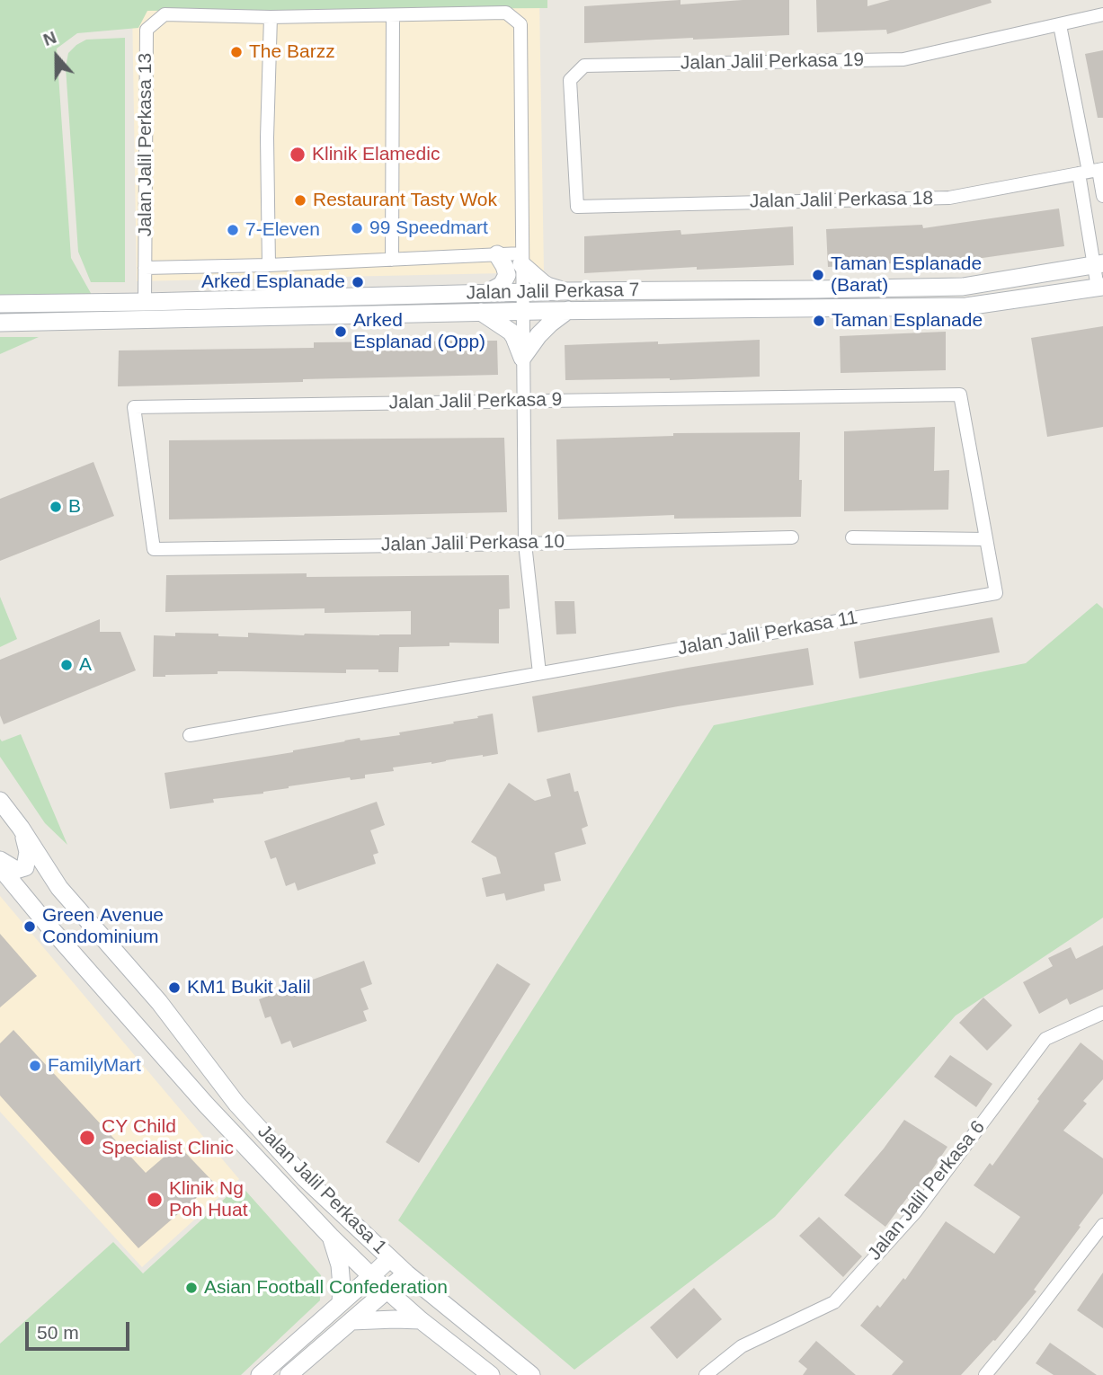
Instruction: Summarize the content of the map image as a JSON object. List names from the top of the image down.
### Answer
{
  "streets": {
    "street": [
      "Jalan Jalil Perkasa 19",
      "Jalan Jalil Perkasa 13",
      "Jalan Jalil Perkasa 18",
      "Jalan Jalil Perkasa 7",
      "Jalan Jalil Perkasa 9",
      "Jalan Jalil Perkasa 10",
      "Jalan Jalil Perkasa 11",
      "Jalan Jalil Perkasa 1",
      "Jalan Jalil Perkasa 6"
    ]
  },
  "crossings": [
    ["Jalan Jalil Perkasa 19", "Jalan Jalil Perkasa 18"],
    ["Jalan Jalil Perkasa 13", "Jalan Jalil Perkasa 7"],
    ["Jalan Jalil Perkasa 13", "Jalan Jalil Perkasa 9"],
    ["Jalan Jalil Perkasa 13", "Jalan Jalil Perkasa 10"],
    ["Jalan Jalil Perkasa 13", "Jalan Jalil Perkasa 11"],
    ["Jalan Jalil Perkasa 9", "Jalan Jalil Perkasa 10"],
    ["Jalan Jalil Perkasa 9", "Jalan Jalil Perkasa 11"]
  ],
  "places": [
    "The Barzz",
    "Klinik Elamedic",
    "Restaurant Tasty Wok",
    "99 Speedmart",
    "7-Eleven",
    "Taman Esplanade (Barat)",
    "Arked Esplanade",
    "Taman Esplanade",
    "Arked Esplanad (Opp)",
    "B",
    "A",
    "Green Avenue Condominium",
    "KM1 Bukit Jalil",
    "FamilyMart",
    "CY Child Specialist Clinic",
    "Klinik Ng Poh Huat",
    "Asian Football Confederation"
  ],
  "scale_bar": "50 m",
  "north": "top"
}
